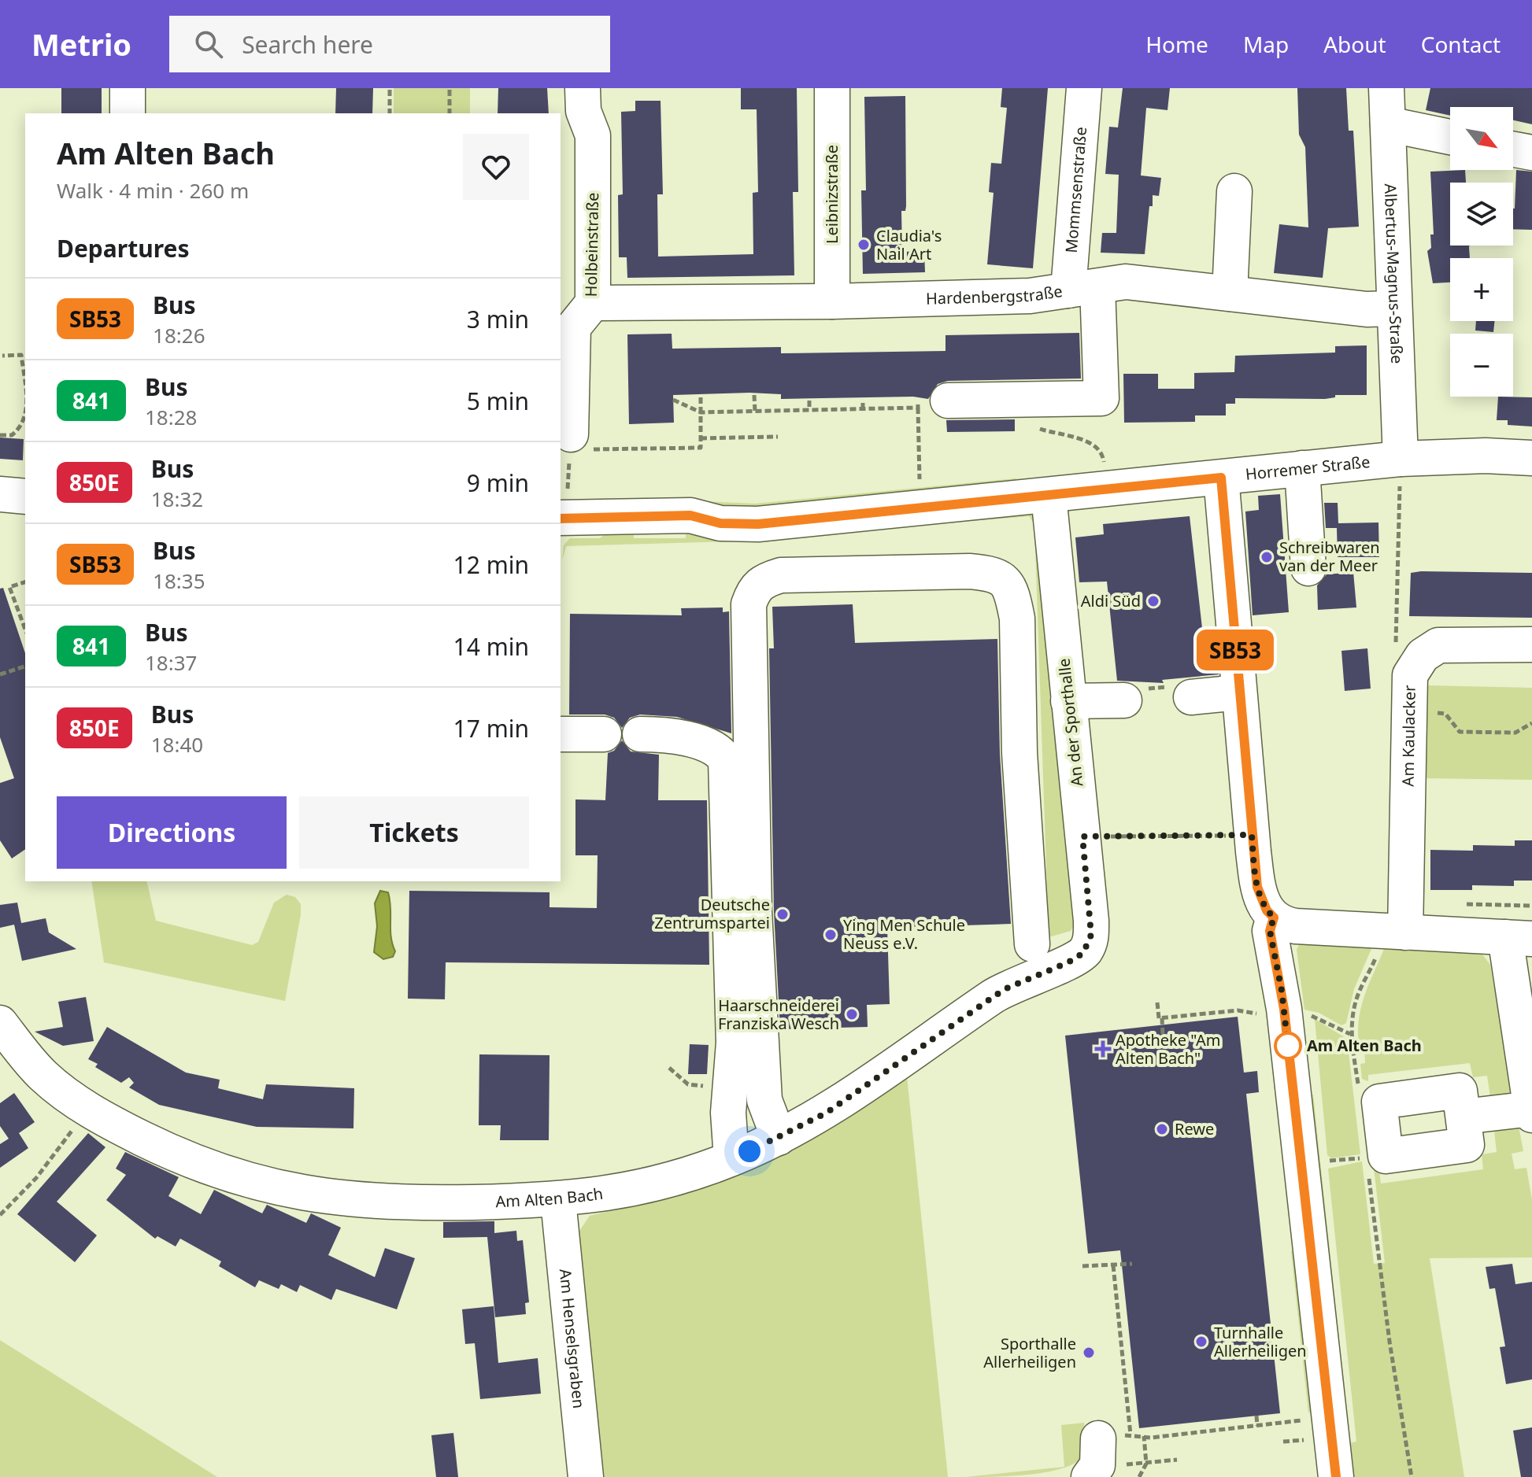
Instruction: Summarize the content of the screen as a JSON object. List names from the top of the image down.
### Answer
{
  "streets": {
    "street": [
      "Mommsenstraße",
      "Leibnizstraße",
      "Holbeinstraße",
      "Albertus-Magnus-Straße",
      "Hardenbergstraße",
      "Horremer Straße",
      "An der Sporthalle",
      "Am Kaulacker",
      "Am Alten Bach",
      "Am Henselsgraben"
    ]
  },
  "crossings": [
    ["Mommsenstraße", "Hardenbergstraße"],
    ["Leibnizstraße", "Hardenbergstraße"],
    ["Holbeinstraße", "Hardenbergstraße"],
    ["Albertus-Magnus-Straße", "Hardenbergstraße"],
    ["Albertus-Magnus-Straße", "Horremer Straße"],
    ["Horremer Straße", "An der Sporthalle"],
    ["An der Sporthalle", "Am Alten Bach"],
    ["Am Alten Bach", "Am Henselsgraben"]
  ],
  "places": {
    "other": [
      "Claudia's Nail Art",
      "Schreibwaren van der Meer",
      "Aldi Süd",
      "Deutsche Zentrumspartei",
      "Ying Men Schule Neuss e.V.",
      "Haarschneiderei Franziska Wesch",
      "Am Alten Bach",
      "Rewe",
      "Turnhalle Allerheiligen",
      "Sporthalle Allerheiligen"
    ],
    "health": ["Apotheke \"Am Alten Bach\""]
  },
  "lines": ["bus line SB53"],
  "north": "bottom right",
  "page": {
    "header": "Metrio",
    "search": "Search here",
    "nav": [
      "Home",
      "Map",
      "About",
      "Contact"
    ],
    "on_map": "SB53",
    "map_buttons": ["+", "−"],
    "heading": [
      ["Am Alten Bach", "Walk · 4 min · 260 m"],
      "Departures"
    ],
    "list": [
      {
        "mark": "SB53",
        "name": "Bus",
        "note": "18:26",
        "value": "3 min"
      },
      {
        "mark": "841",
        "name": "Bus",
        "note": "18:28",
        "value": "5 min"
      },
      {
        "mark": "850E",
        "name": "Bus",
        "note": "18:32",
        "value": "9 min"
      },
      {
        "mark": "SB53",
        "name": "Bus",
        "note": "18:35",
        "value": "12 min"
      },
      {
        "mark": "841",
        "name": "Bus",
        "note": "18:37",
        "value": "14 min"
      },
      {
        "mark": "850E",
        "name": "Bus",
        "note": "18:40",
        "value": "17 min"
      }
    ],
    "buttons": ["Directions", "Tickets"]
  }
}
